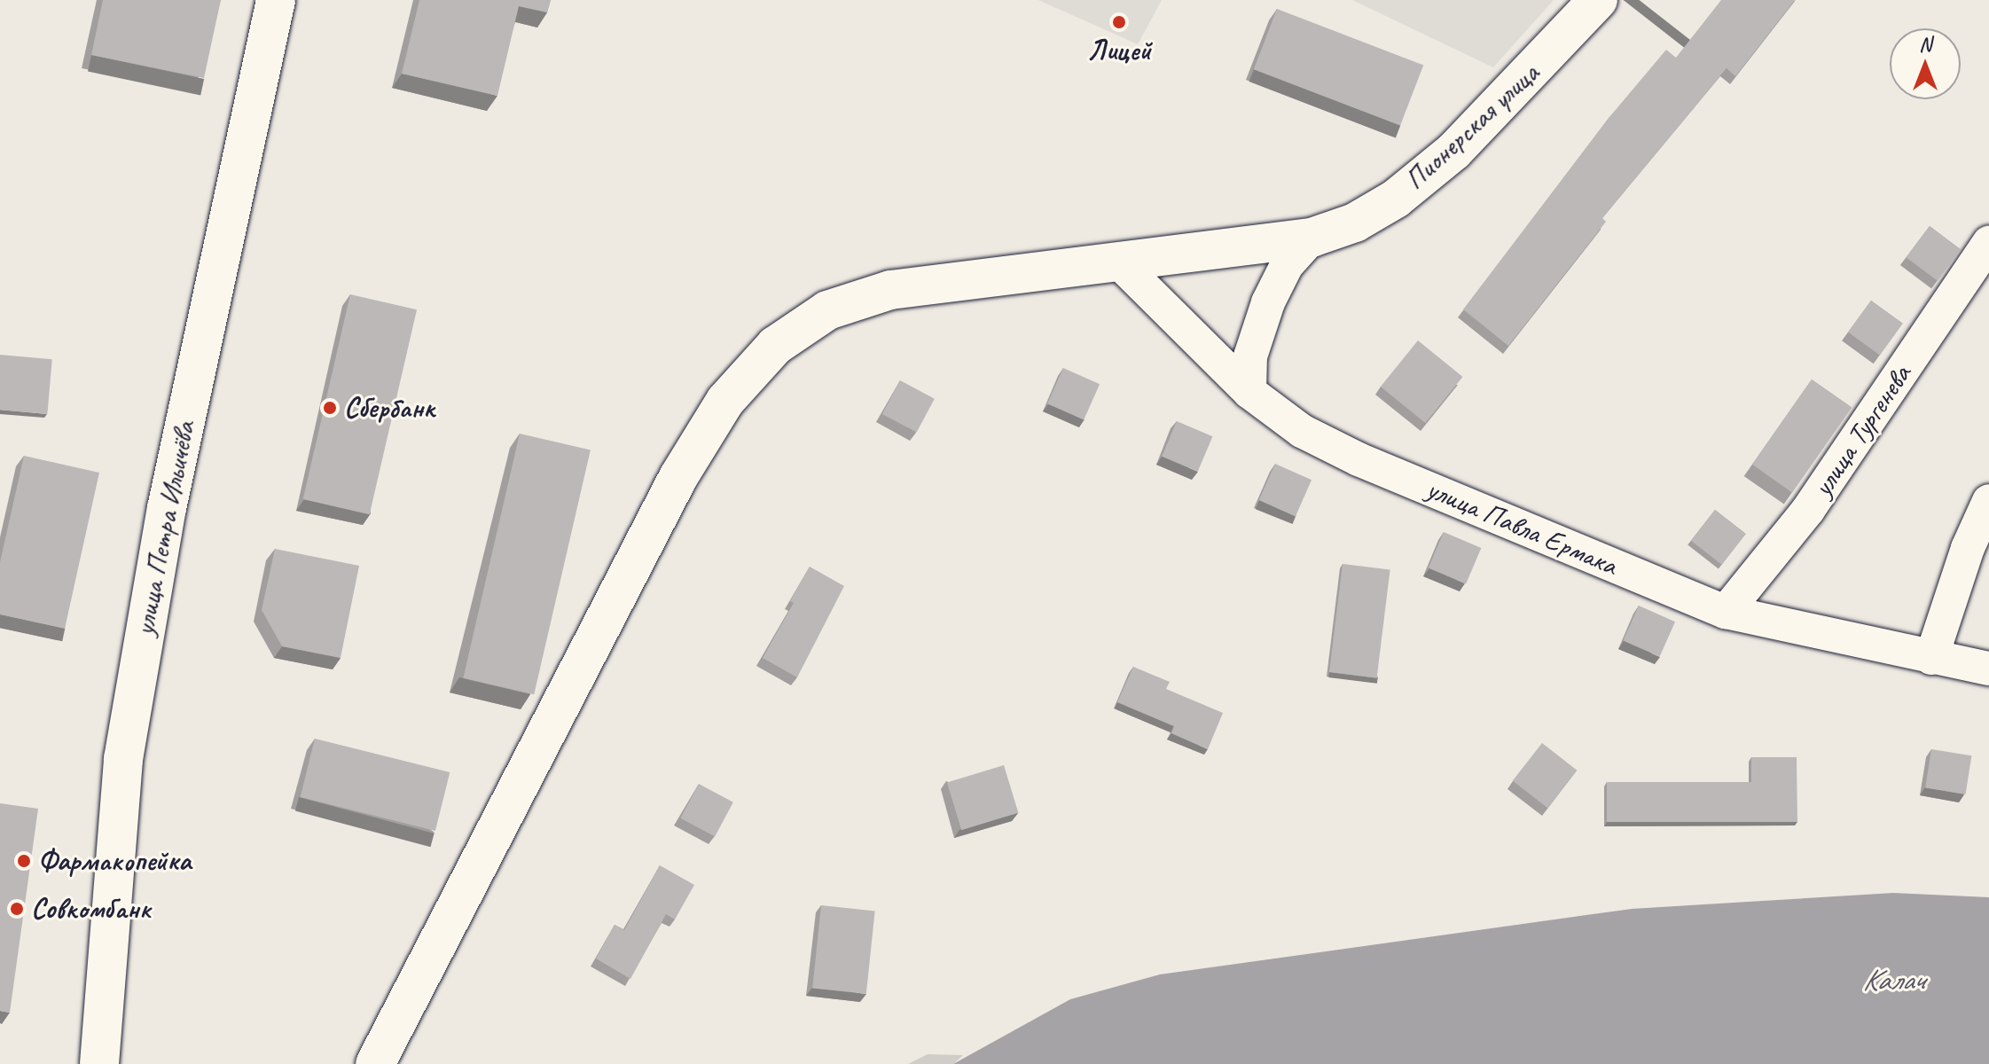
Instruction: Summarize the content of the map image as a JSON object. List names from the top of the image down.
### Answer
{
  "streets": {
    "street": [
      "Пионерская улица",
      "улица Тургенева",
      "улица Павла Ермака",
      "улица Петра Ильичёва"
    ]
  },
  "crossings": [
    ["Пионерская улица", "улица Павла Ермака"],
    ["улица Тургенева", "улица Павла Ермака"]
  ],
  "water": ["Калач"],
  "places": [
    "Лицей",
    "Сбербанк",
    "Фармакопейка",
    "Совкомбанк"
  ],
  "north": "top"
}
